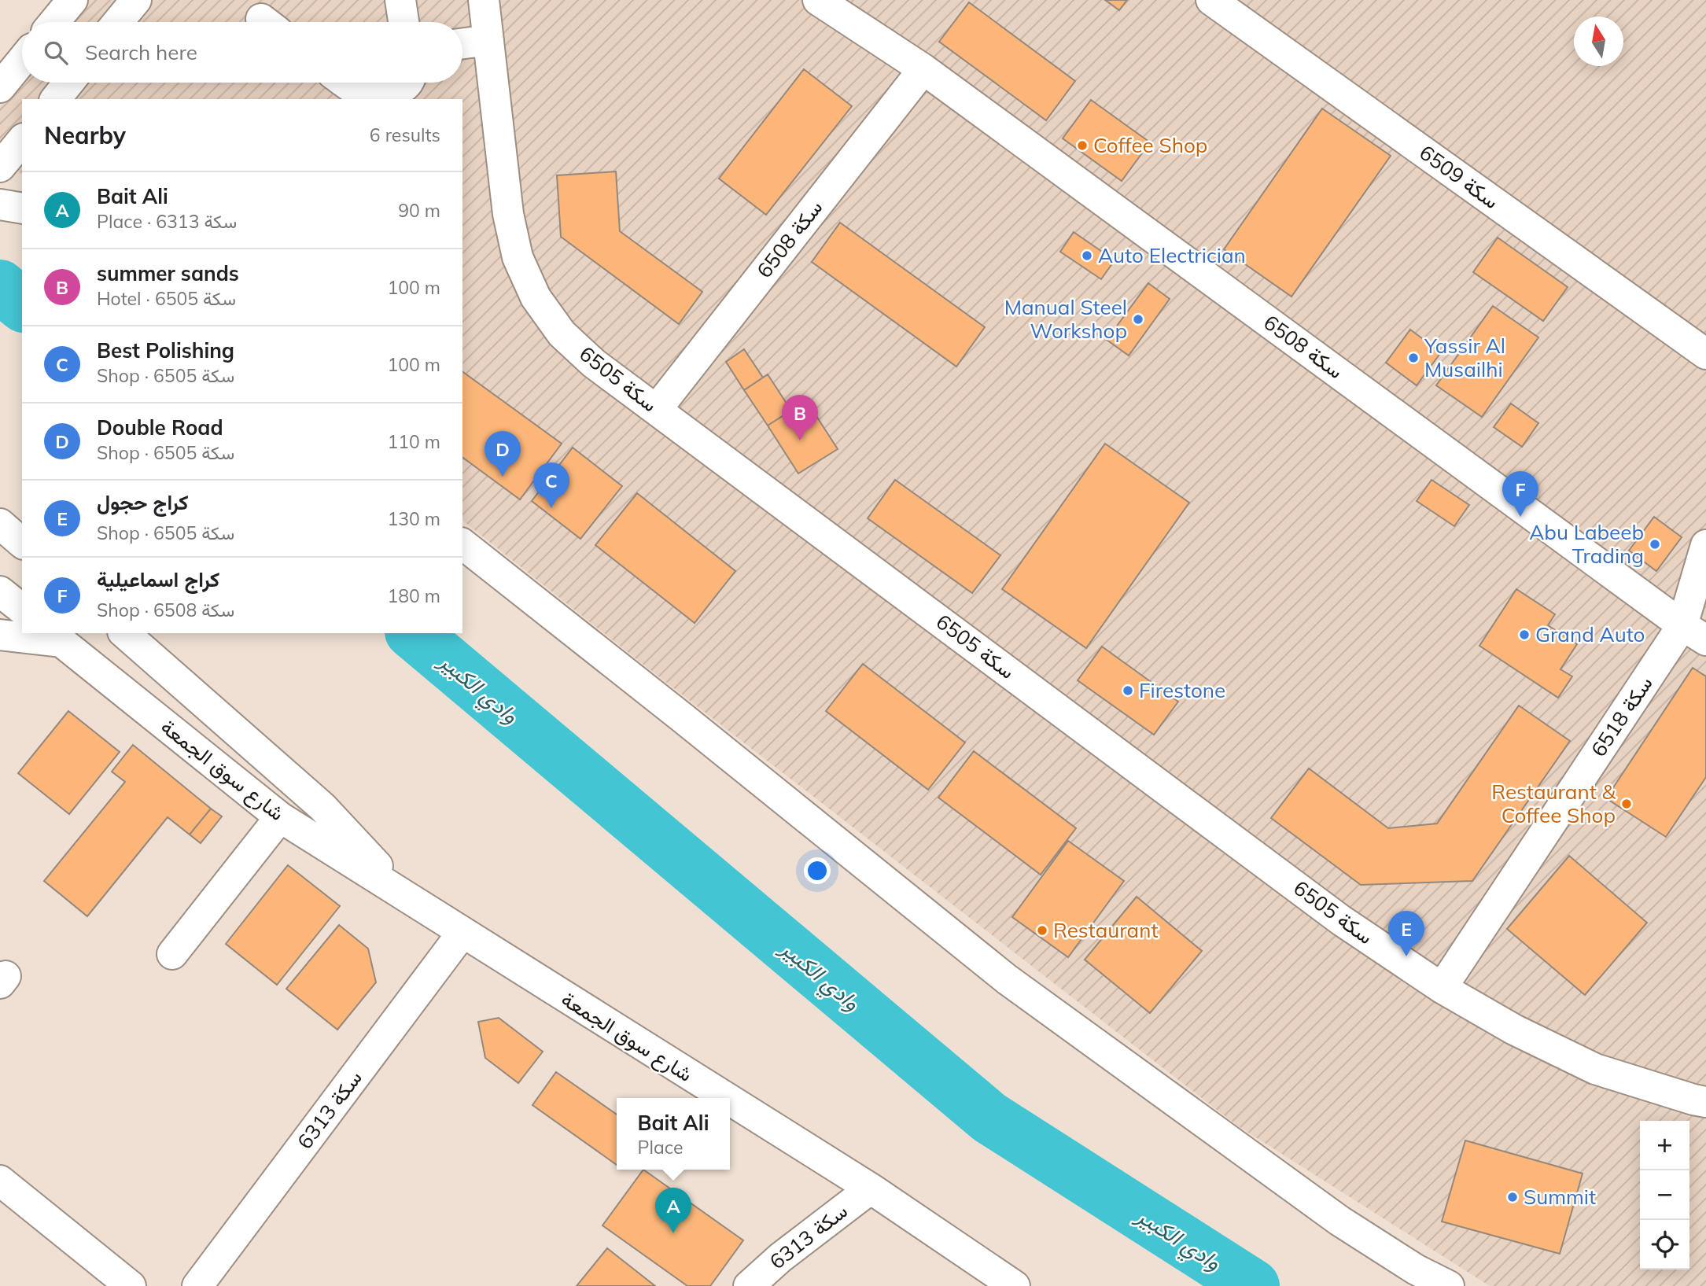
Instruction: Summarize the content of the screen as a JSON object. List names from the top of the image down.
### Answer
{
  "streets": {
    "street": [
      "سكة 6509",
      "سكة 6508",
      "سكة 6505",
      "سكة 6518",
      "شارع سوق الجمعة",
      "سكة 6313"
    ]
  },
  "crossings": [
    ["سكة 6508", "سكة 6505"],
    ["سكة 6508", "سكة 6518"],
    ["سكة 6505", "سكة 6518"],
    ["شارع سوق الجمعة", "سكة 6313"]
  ],
  "water": ["وادي الكبير"],
  "places": [
    "Coffee Shop",
    "Auto Electrician",
    "Manual Steel Workshop",
    "Yassir Al Musailhi",
    "Abu Labeeb Trading",
    "Grand Auto",
    "Firestone",
    "Restaurant & Coffee Shop",
    "Restaurant",
    "Summit"
  ],
  "north": "top",
  "page": {
    "search": "Search here",
    "heading": ["Nearby", "6 results"],
    "list": [
      {
        "mark": "A",
        "name": "Bait Ali",
        "note": "Place · سكة 6313",
        "value": "90 m"
      },
      {
        "mark": "B",
        "name": "summer sands",
        "note": "Hotel · سكة 6505",
        "value": "100 m"
      },
      {
        "mark": "C",
        "name": "Best Polishing",
        "note": "Shop · سكة 6505",
        "value": "100 m"
      },
      {
        "mark": "D",
        "name": "Double Road",
        "note": "Shop · سكة 6505",
        "value": "110 m"
      },
      {
        "mark": "E",
        "name": "كراج حجول",
        "note": "Shop · سكة 6505",
        "value": "130 m"
      },
      {
        "mark": "F",
        "name": "كراج اسماعيلية",
        "note": "Shop · سكة 6508",
        "value": "180 m"
      }
    ],
    "pins": [
      "B",
      "D",
      "C",
      "F",
      "E",
      "A"
    ],
    "popup": ["Bait Ali", "Place"],
    "map_buttons": ["+", "−"]
  }
}
